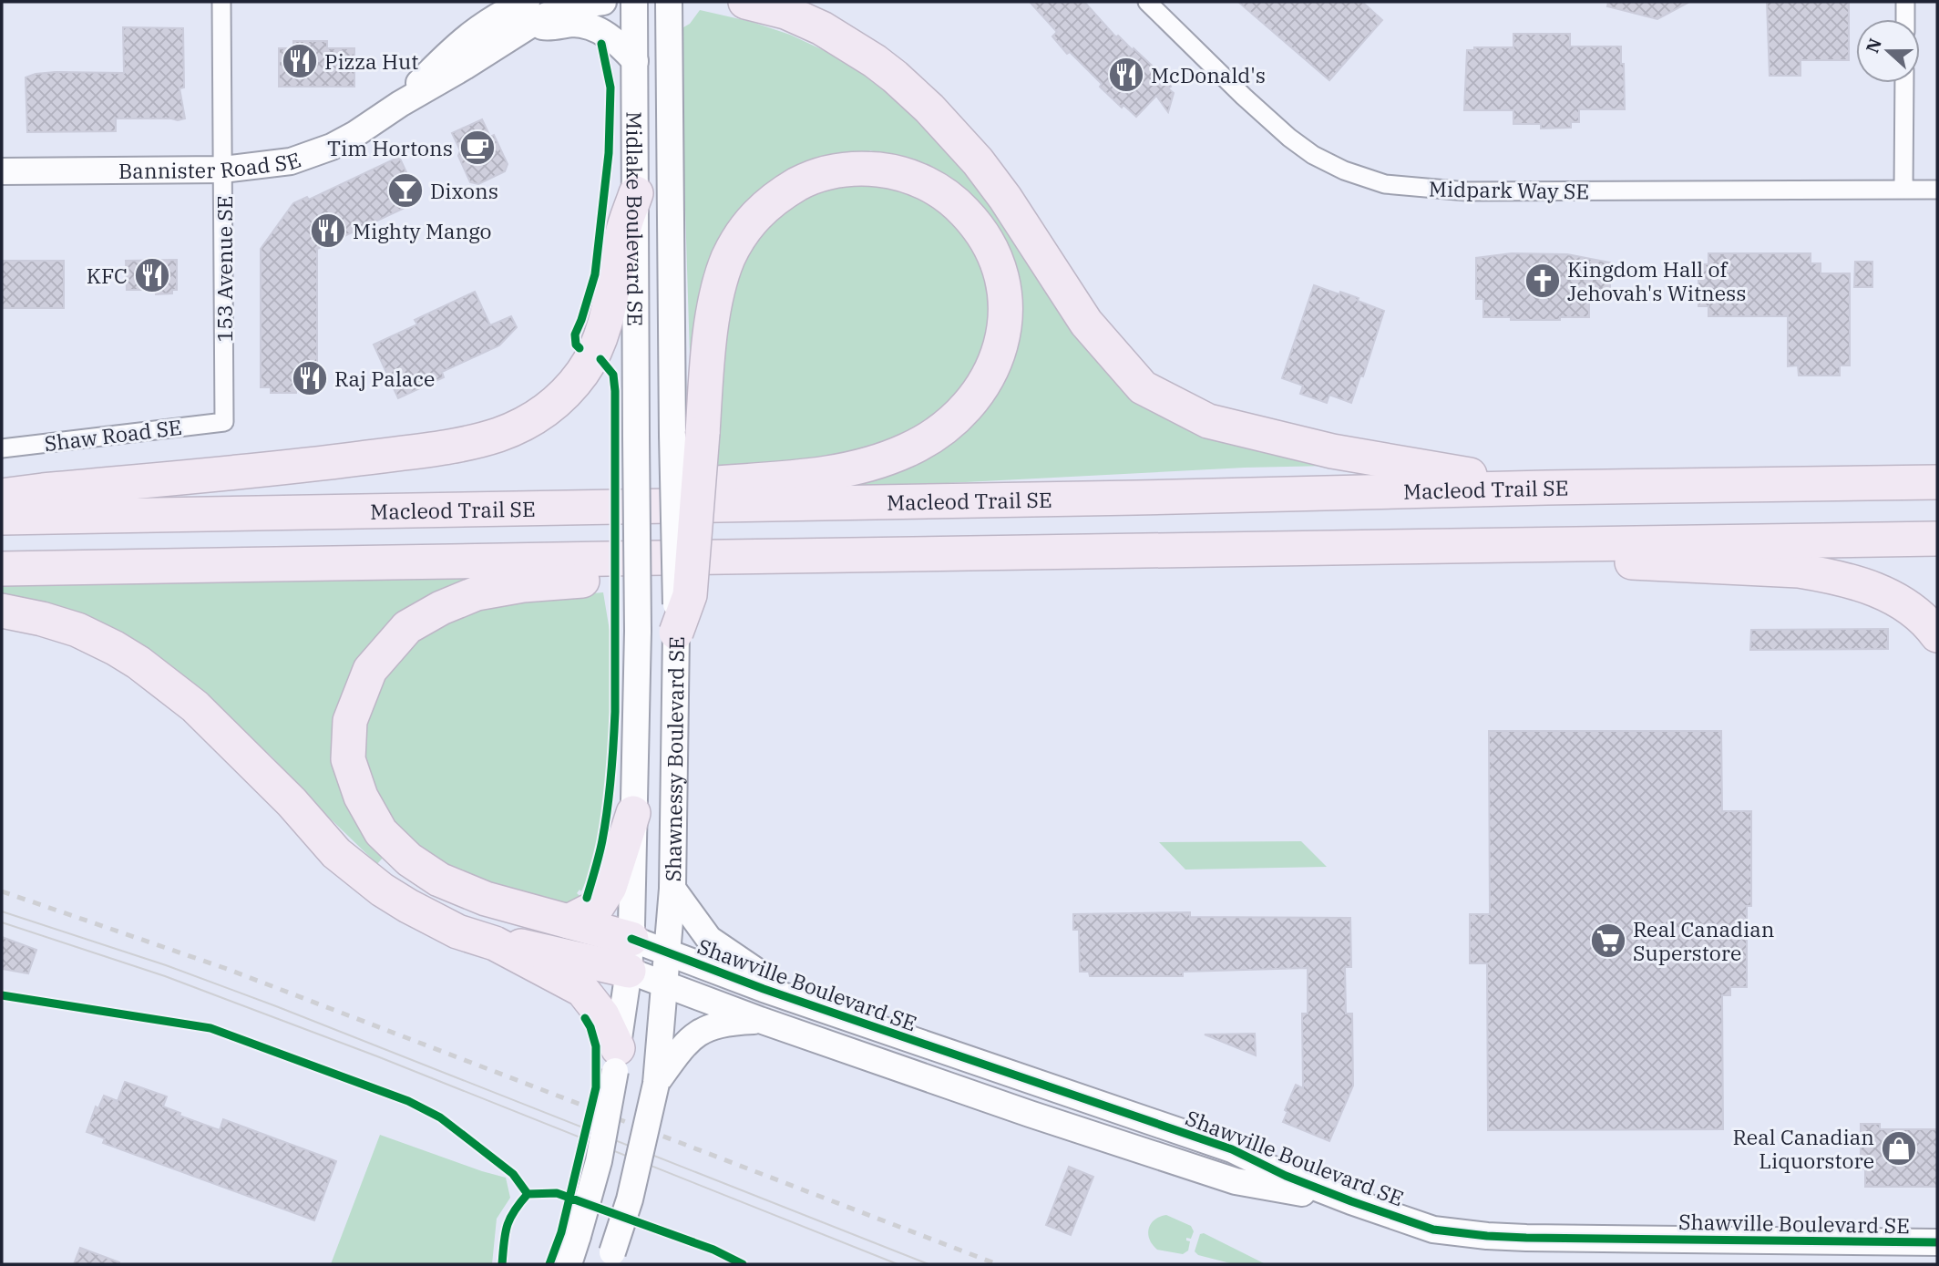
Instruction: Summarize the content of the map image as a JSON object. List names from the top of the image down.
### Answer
{
  "streets": {
    "highway": ["Macleod Trail SE"],
    "street": [
      "Bannister Road SE",
      "Midpark Way SE",
      "Midlake Boulevard SE",
      "153 Avenue SE",
      "Shaw Road SE",
      "Shawnessy Boulevard SE",
      "Shawville Boulevard SE"
    ]
  },
  "crossings": [
    ["Bannister Road SE", "153 Avenue SE"],
    ["Midlake Boulevard SE", "Shawnessy Boulevard SE"],
    ["153 Avenue SE", "Shaw Road SE"],
    ["Shawnessy Boulevard SE", "Shawville Boulevard SE"]
  ],
  "places": {
    "restaurant": [
      "Pizza Hut",
      "McDonald's",
      "Mighty Mango",
      "KFC",
      "Raj Palace"
    ],
    "cafe": ["Tim Hortons"],
    "bar": ["Dixons"],
    "church": ["Kingdom Hall of Jehovah's Witness"],
    "supermarket": ["Real Canadian Superstore"],
    "shop": ["Real Canadian Liquorstore"]
  },
  "north": "left"
}
